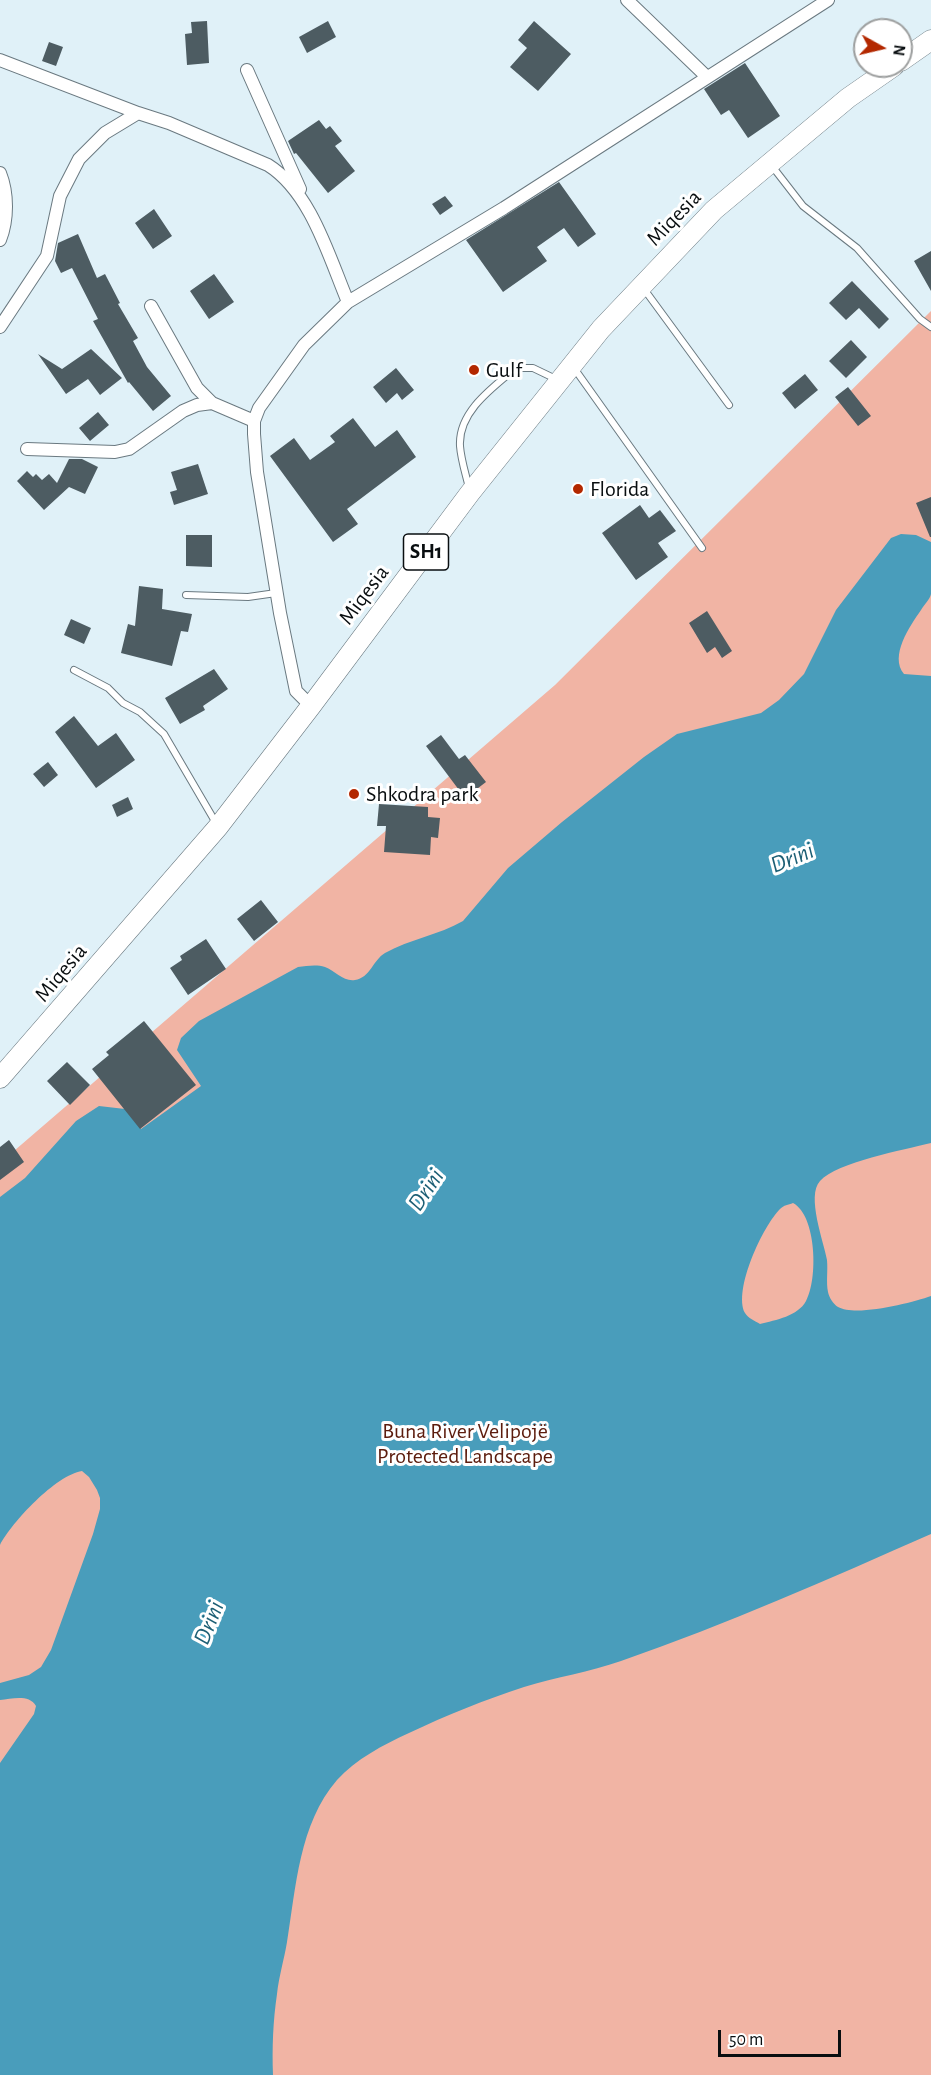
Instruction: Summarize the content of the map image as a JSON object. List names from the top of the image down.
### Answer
{
  "streets": {
    "main road": ["Miqesia", "SH1"]
  },
  "water": ["Drini"],
  "parks": ["Buna River Velipojë Protected Landscape"],
  "places": ["Gulf", "Florida", "Shkodra park"],
  "scale_bar": "50 m",
  "north": "right"
}
